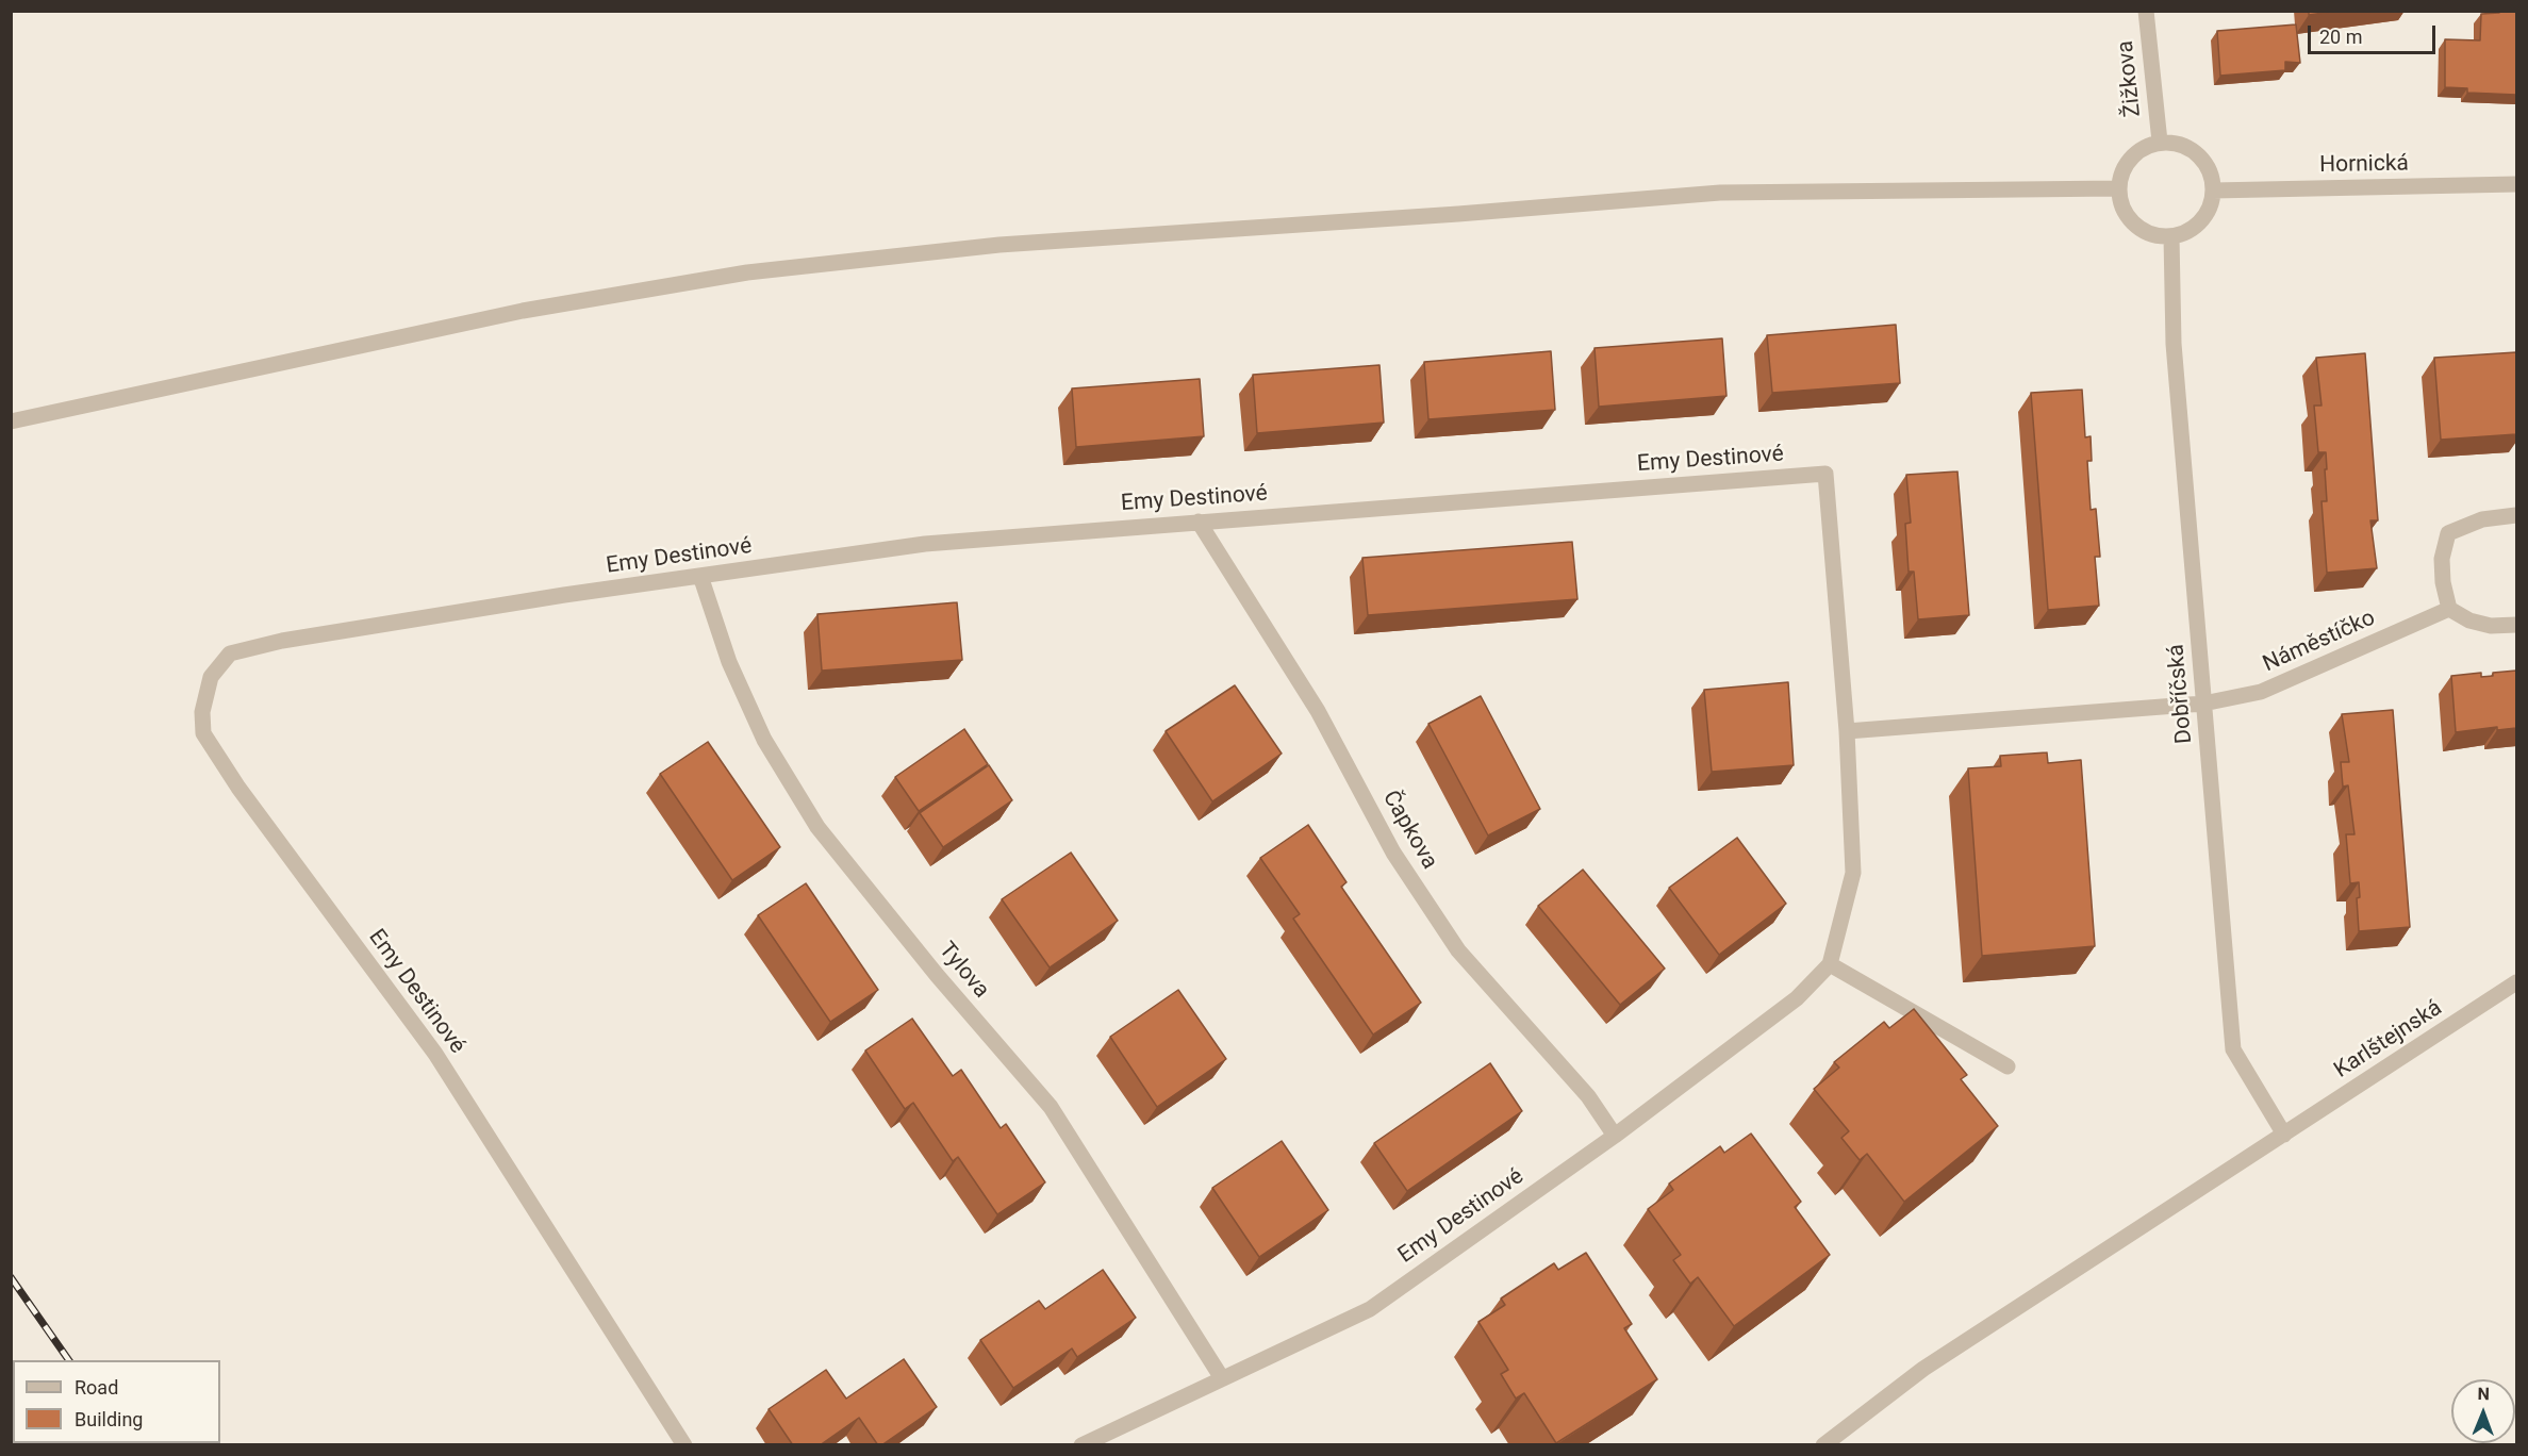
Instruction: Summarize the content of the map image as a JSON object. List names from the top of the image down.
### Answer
{
  "streets": {
    "street": [
      "Žižkova",
      "Hornická",
      "Emy Destinové",
      "Náměstíčko",
      "Dobříčská",
      "Čapkova",
      "Tylova",
      "Karlštejnská"
    ]
  },
  "crossings": [
    ["Žižkova", "Hornická"],
    ["Žižkova", "Dobříčská"],
    ["Hornická", "Dobříčská"],
    ["Emy Destinové", "Čapkova"],
    ["Emy Destinové", "Tylova"],
    ["Náměstíčko", "Dobříčská"],
    ["Dobříčská", "Karlštejnská"]
  ],
  "legend": ["Road", "Building"],
  "scale_bar": "20 m",
  "north": "top"
}
